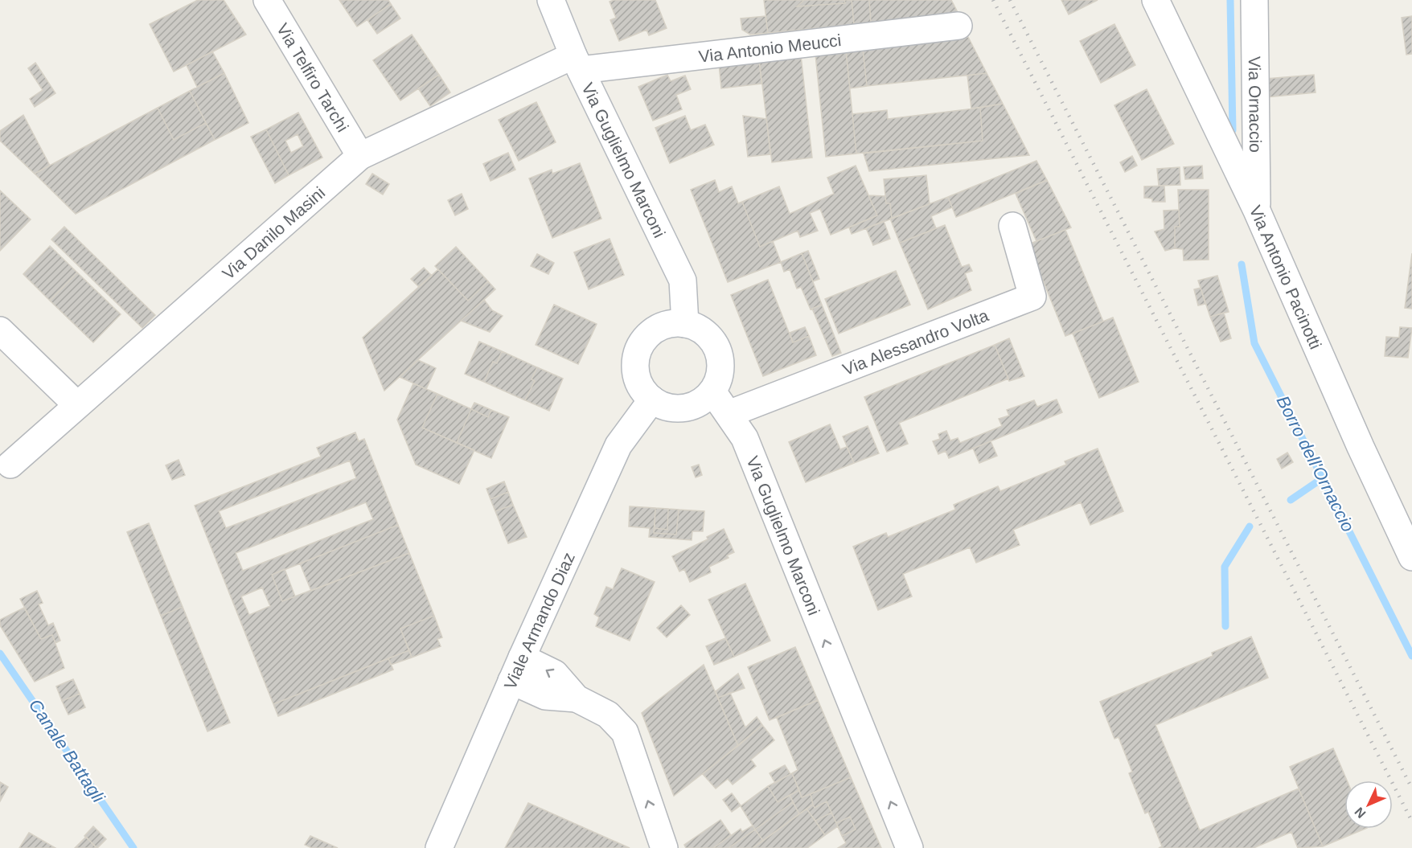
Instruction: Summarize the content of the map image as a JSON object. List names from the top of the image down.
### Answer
{
  "streets": {
    "street": [
      "Via Antonio Meucci",
      "Via Telfiro Tarchi",
      "Via Ornaccio",
      "Via Guglielmo Marconi",
      "Via Danilo Masini",
      "Via Antonio Pacinotti",
      "Via Alessandro Volta",
      "Viale Armando Diaz"
    ]
  },
  "crossings": [
    ["Via Antonio Meucci", "Via Guglielmo Marconi"],
    ["Via Antonio Meucci", "Via Danilo Masini"],
    ["Via Telfiro Tarchi", "Via Danilo Masini"],
    ["Via Ornaccio", "Via Antonio Pacinotti"],
    ["Via Guglielmo Marconi", "Via Danilo Masini"],
    ["Via Guglielmo Marconi", "Via Alessandro Volta"],
    ["Via Guglielmo Marconi", "Viale Armando Diaz"]
  ],
  "water": ["Borro dell'Ornaccio", "Canale Battagli"],
  "north": "bottom left"
}
